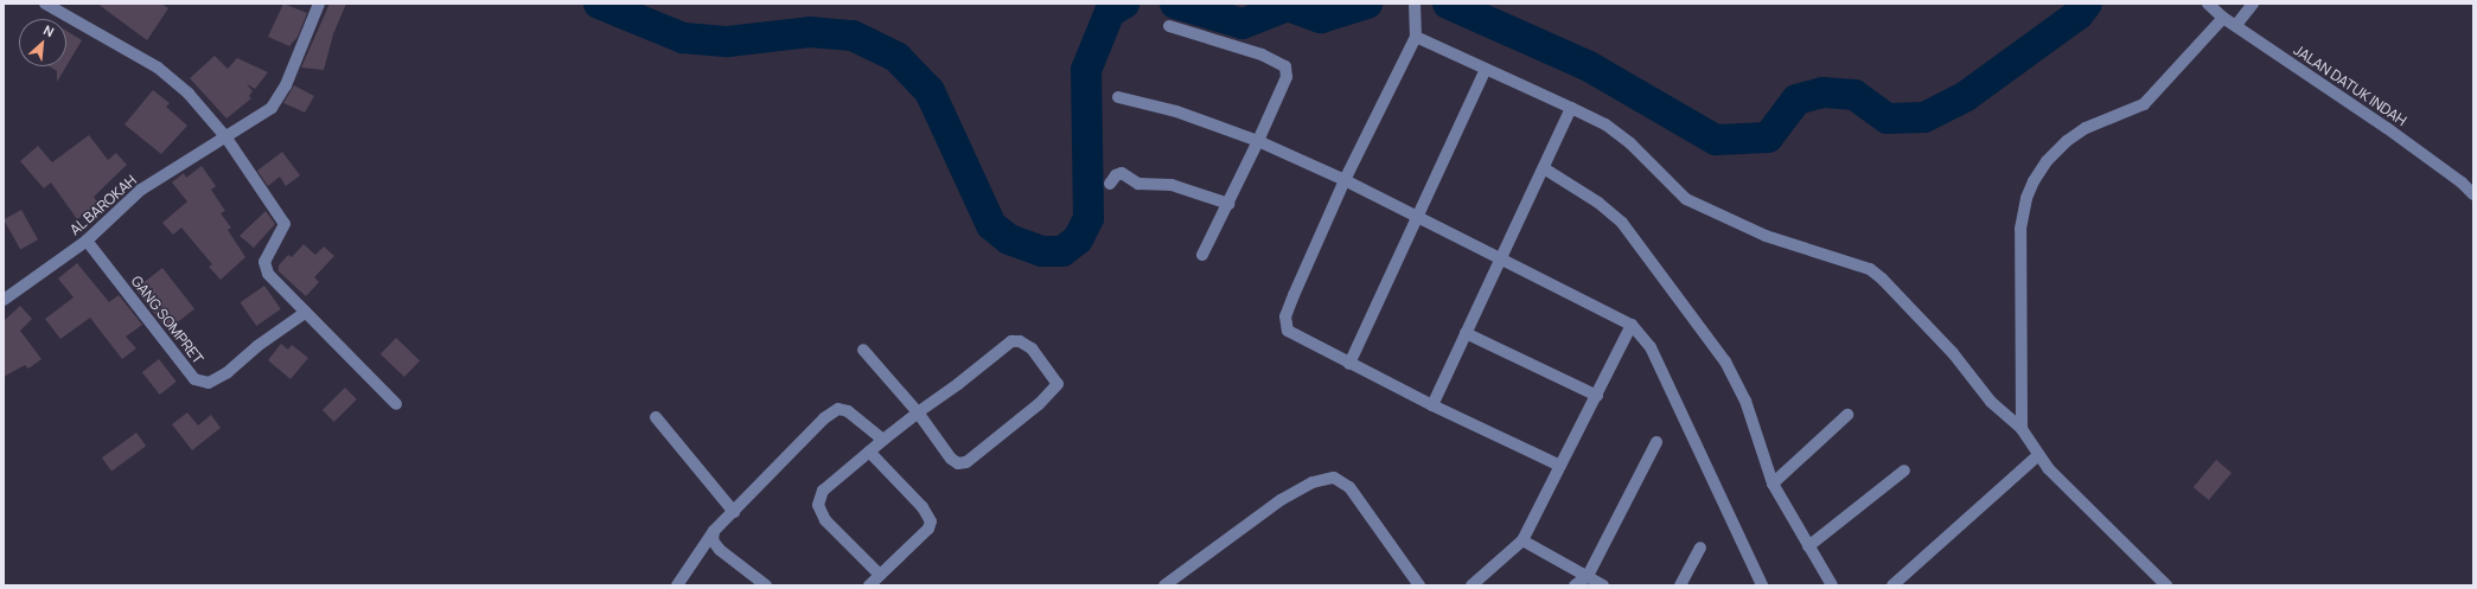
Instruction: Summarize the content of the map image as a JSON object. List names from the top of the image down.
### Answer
{
  "streets": {
    "street": ["JALAN DATUK INDAH", "AL BAROKAH", "GANG SOMPRET"]
  },
  "crossings": [
    ["AL BAROKAH", "GANG SOMPRET"]
  ],
  "north": "top right"
}
